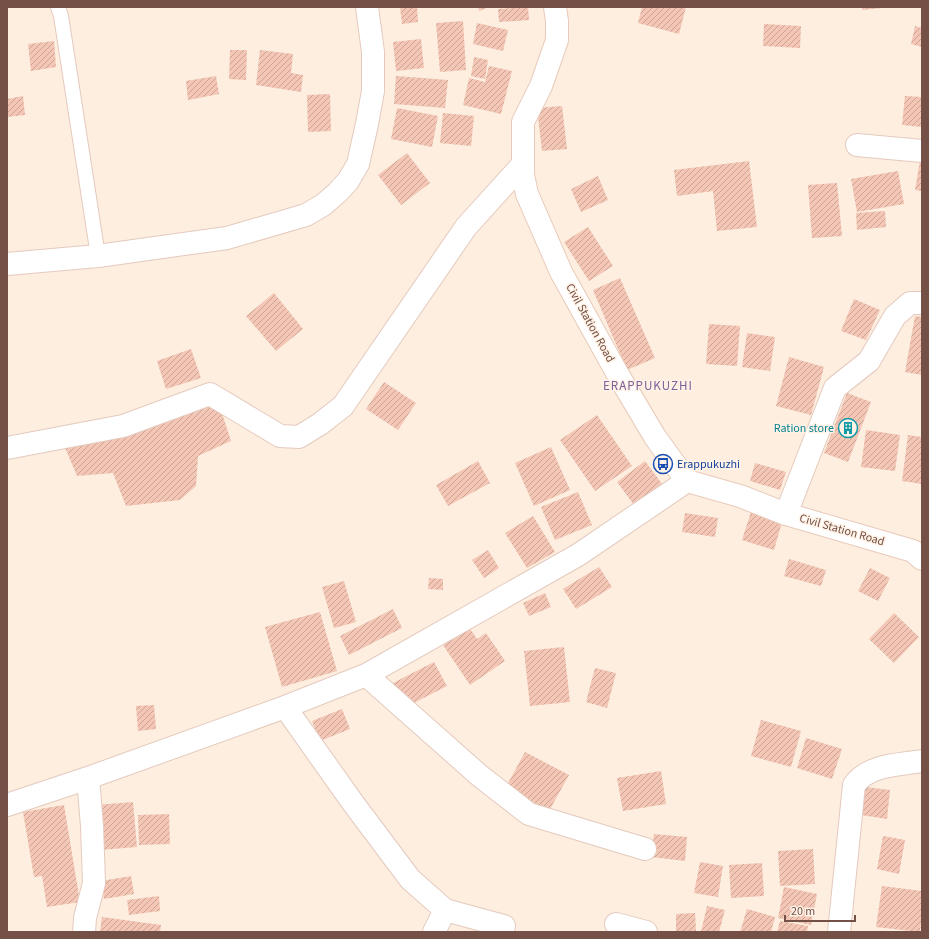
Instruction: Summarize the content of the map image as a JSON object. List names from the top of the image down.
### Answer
{
  "streets": {
    "street": ["Civil Station Road"]
  },
  "districts": ["ERAPPUKUZHI"],
  "places": {
    "building": ["Ration store"],
    "bus stop": ["Erappukuzhi"]
  },
  "scale_bar": "20 m"
}
